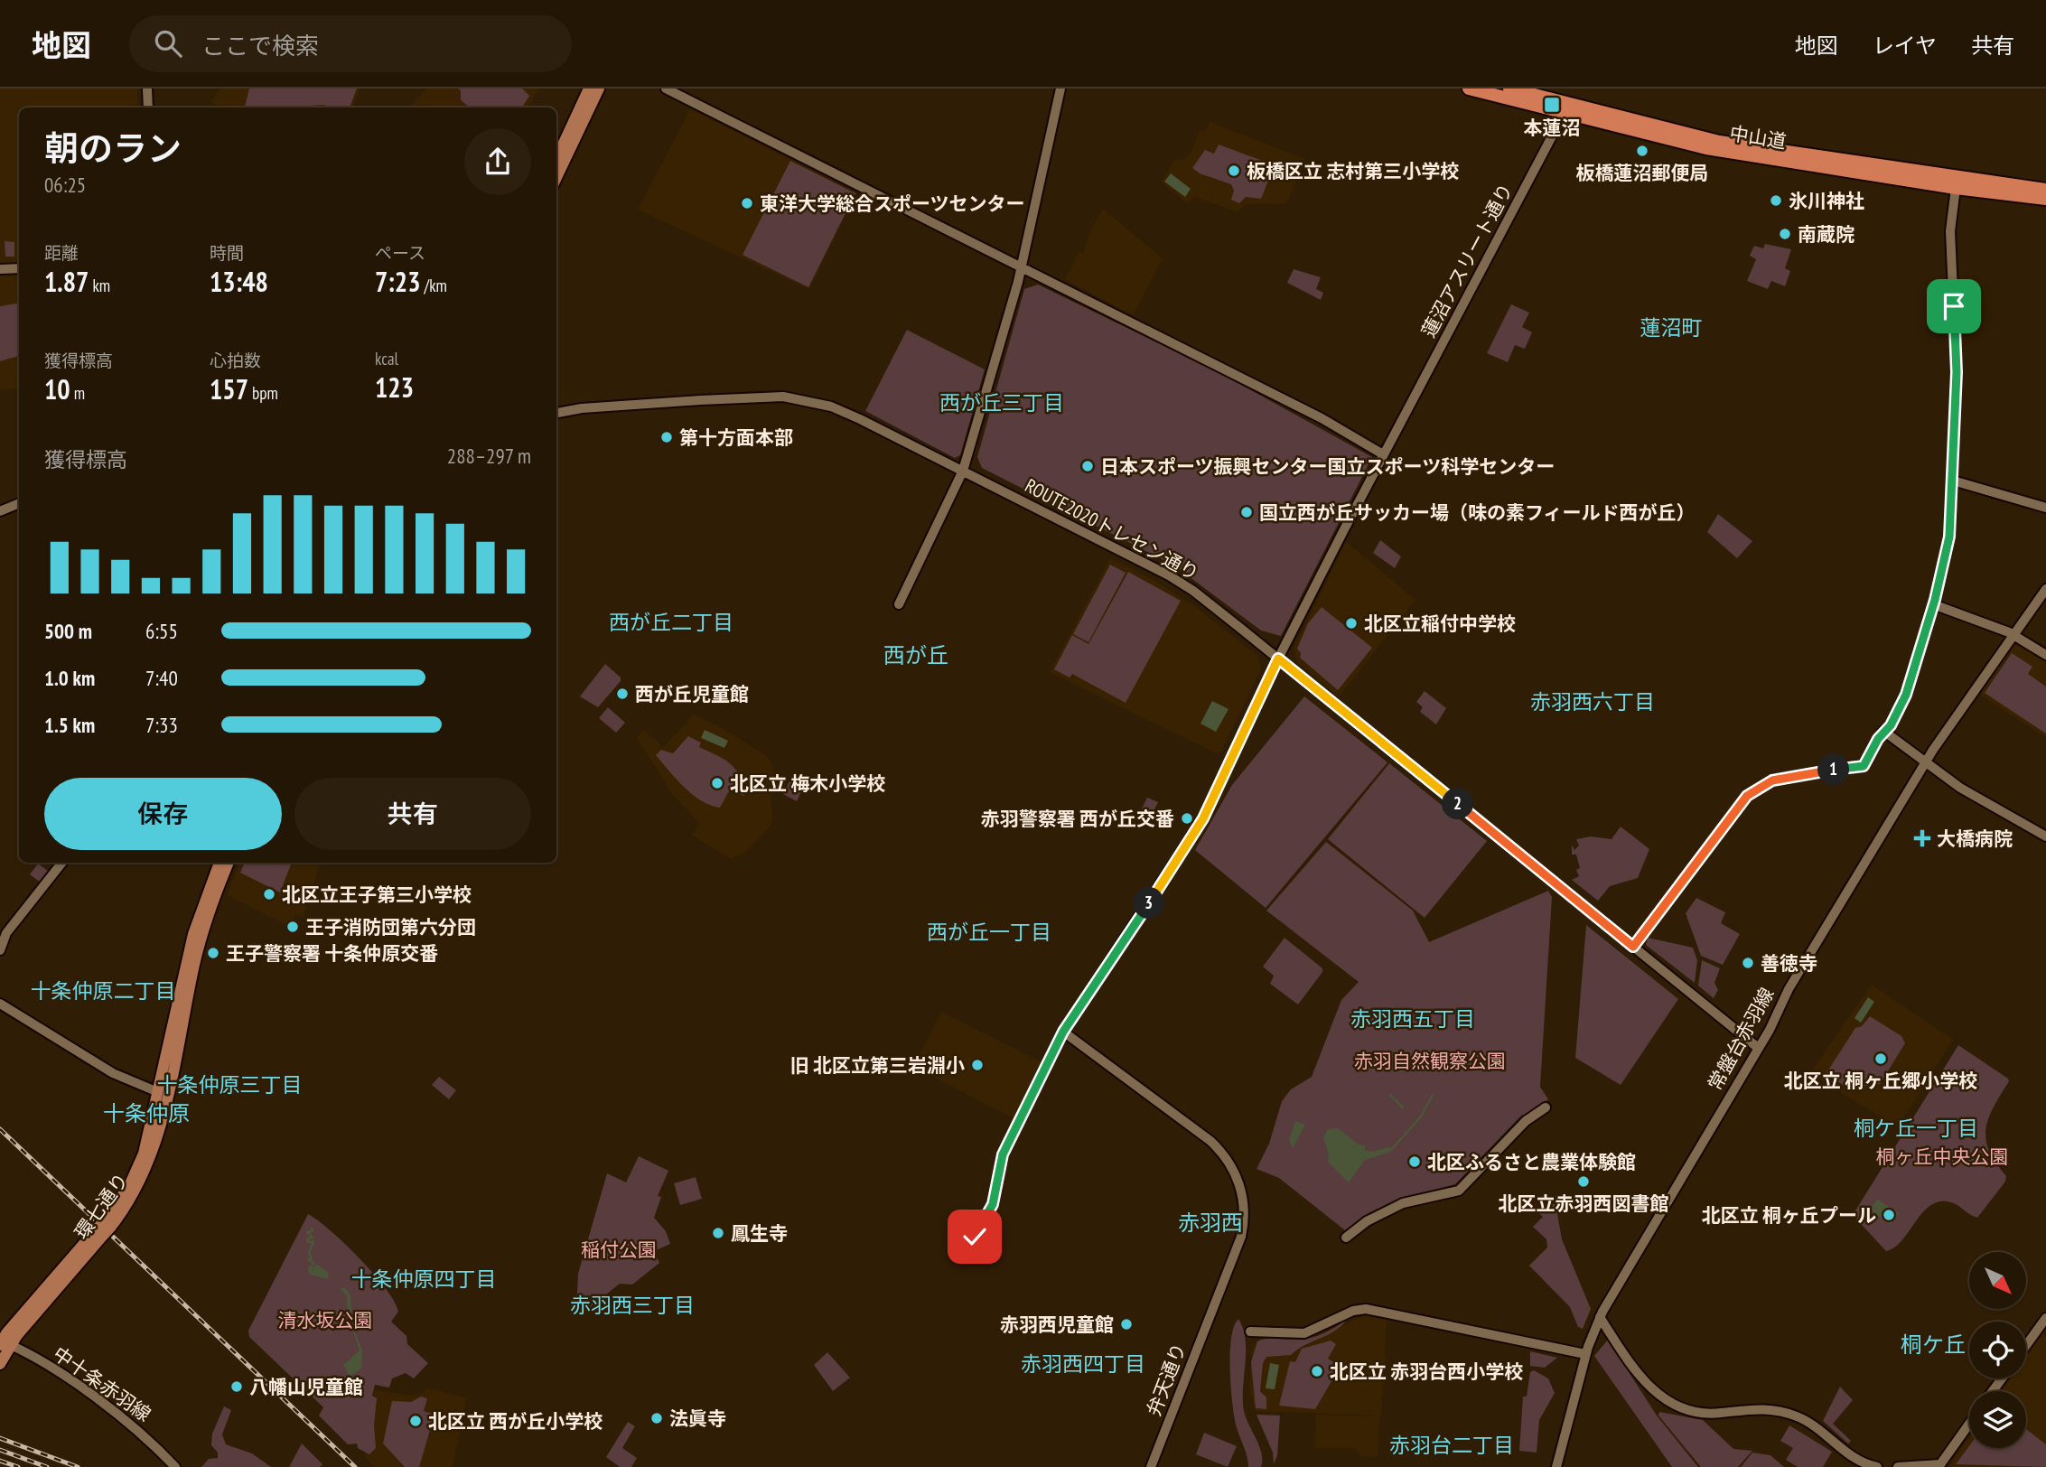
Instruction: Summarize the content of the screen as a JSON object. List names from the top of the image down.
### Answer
{
  "streets": {
    "highway": ["中山道"],
    "main road": ["環七通り"],
    "street": [
      "蓮沼アスリート通り",
      "ROUTE2020トレセン通り",
      "常盤台赤羽線",
      "弁天通り",
      "中十条赤羽線"
    ]
  },
  "crossings": [
    ["中山道", "蓮沼アスリート通り"],
    ["蓮沼アスリート通り", "ROUTE2020トレセン通り"],
    ["蓮沼アスリート通り", "弁天通り"],
    ["ROUTE2020トレセン通り", "常盤台赤羽線"],
    ["環七通り", "中十条赤羽線"]
  ],
  "districts": [
    "蓮沼町",
    "西が丘三丁目",
    "西が丘二丁目",
    "西が丘",
    "赤羽西六丁目",
    "西が丘一丁目",
    "十条仲原二丁目",
    "赤羽西五丁目",
    "十条仲原三丁目",
    "十条仲原",
    "桐ケ丘一丁目",
    "赤羽西",
    "十条仲原四丁目",
    "赤羽西三丁目",
    "桐ケ丘",
    "赤羽西四丁目",
    "赤羽台二丁目"
  ],
  "parks": [
    "赤羽自然観察公園",
    "桐ヶ丘中央公園",
    "稲付公園",
    "清水坂公園"
  ],
  "places": {
    "transit": ["本蓮沼"],
    "other": [
      "板橋蓮沼郵便局",
      "板橋区立 志村第三小学校",
      "氷川神社",
      "東洋大学総合スポーツセンター",
      "南蔵院",
      "第十方面本部",
      "日本スポーツ振興センター国立スポーツ科学センター",
      "国立西が丘サッカー場（味の素フィールド西が丘）",
      "北区立稲付中学校",
      "西が丘児童館",
      "北区立 梅木小学校",
      "赤羽警察署 西が丘交番",
      "北区立王子第三小学校",
      "王子消防団第六分団",
      "王子警察署 十条仲原交番",
      "善徳寺",
      "北区立 桐ヶ丘郷小学校",
      "旧 北区立第三岩淵小",
      "北区ふるさと農業体験館",
      "北区立赤羽西図書館",
      "北区立 桐ヶ丘プール",
      "鳳生寺",
      "赤羽西児童館",
      "北区立 赤羽台西小学校",
      "八幡山児童館",
      "法眞寺",
      "北区立 西が丘小学校"
    ],
    "health": ["大橋病院"]
  },
  "north": "bottom right",
  "page": {
    "header": "地図",
    "search": "ここで検索",
    "nav": ["地図", "レイヤ", "共有"],
    "heading": ["朝のラン", "06:25"],
    "stats": [
      ["距離", "1.87 km"],
      ["時間", "13:48"],
      ["ペース", "7:23 /km"],
      ["獲得標高", "10 m"],
      ["心拍数", "157 bpm"],
      ["kcal", "123"]
    ],
    "chart": ["獲得標高", "288–297 m"],
    "list": [
      {
        "name": "500 m",
        "note": "6:55"
      },
      {
        "name": "1.0 km",
        "note": "7:40"
      },
      {
        "name": "1.5 km",
        "note": "7:33"
      }
    ],
    "pins": ["1", "2", "3"],
    "buttons": ["保存", "共有"]
  }
}
